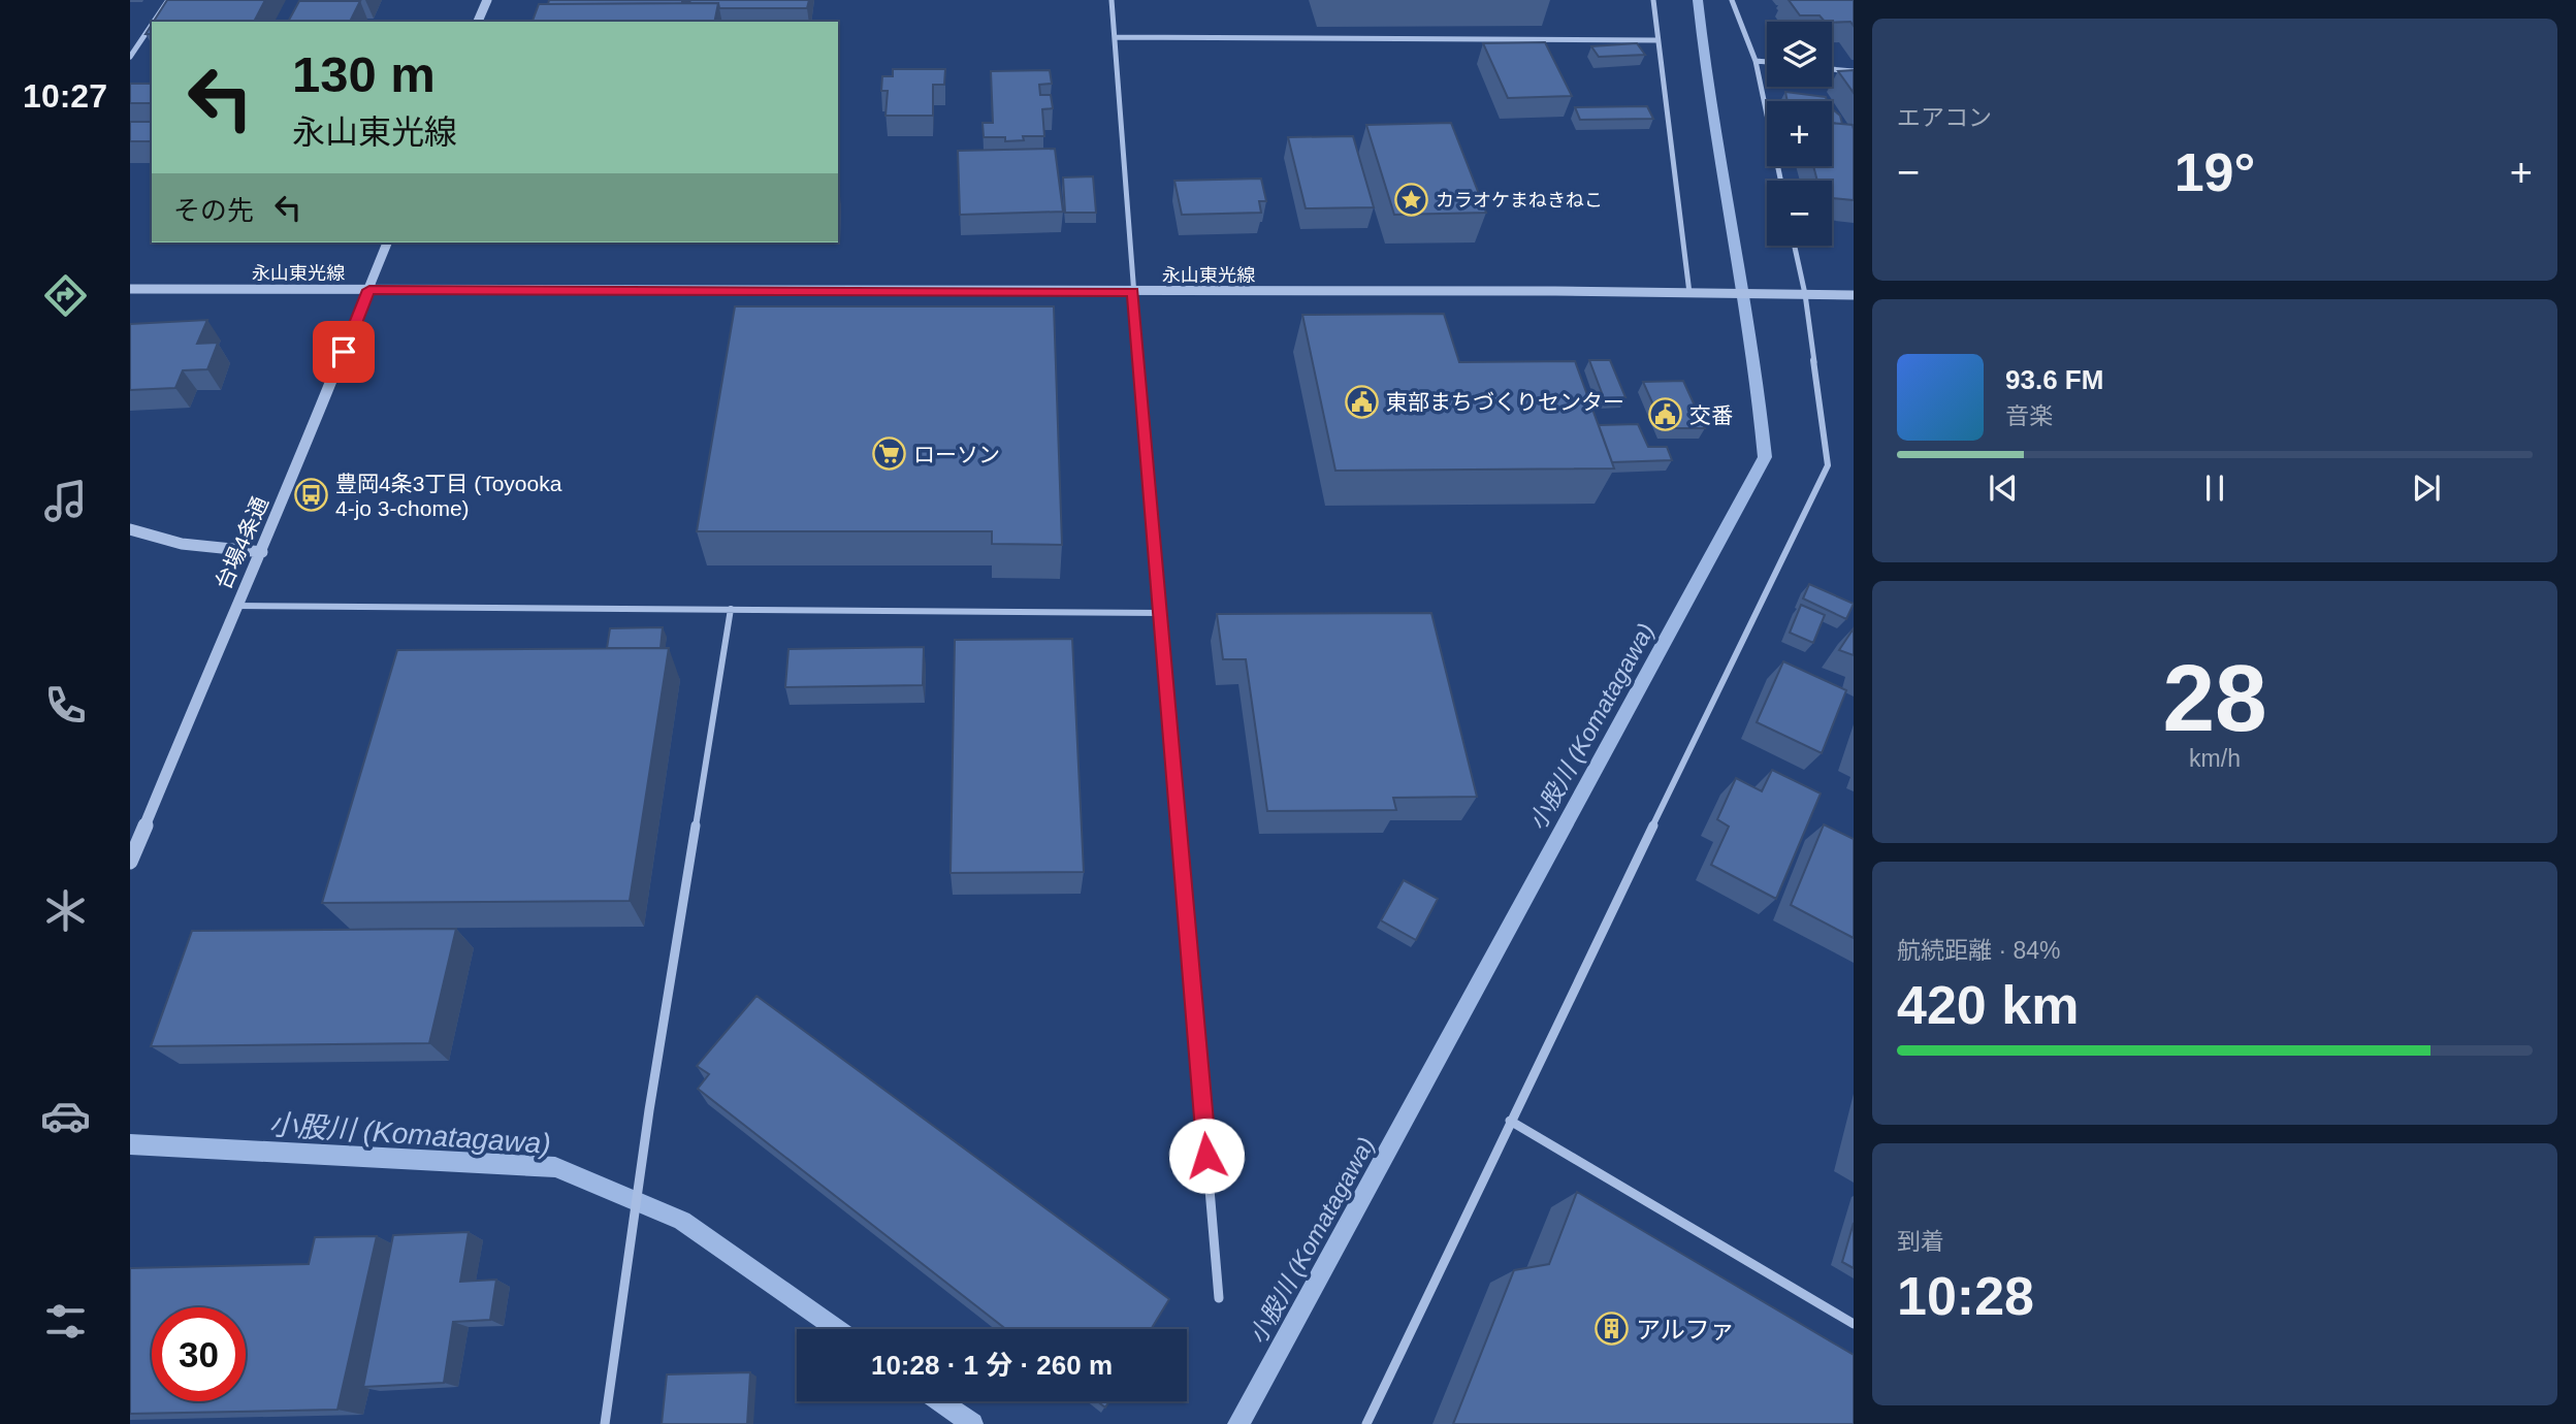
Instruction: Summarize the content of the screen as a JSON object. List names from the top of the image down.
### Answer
{
  "streets": {
    "street": ["永山東光線", "台場4条通"]
  },
  "crossings": [
    ["永山東光線", "台場4条通"]
  ],
  "water": ["小股川 (Komatagawa)"],
  "places": {
    "place": ["カラオケまねきねこ"],
    "public building": ["東部まちづくりセンター", "交番"],
    "supermarket": ["ローソン"],
    "bus stop": ["豊岡4条3丁目 (Toyooka 4-jo 3-chome)"],
    "building": ["アルファ"]
  },
  "page": {
    "tabs": "10:27",
    "tile": [
      "エアコン",
      ["28", "km/h"],
      ["航続距離 · 84%", "420 km"],
      ["到着", "10:28"]
    ],
    "map_buttons": ["+", "−"],
    "turn": ["130 m", "永山東光線"],
    "heat": ["−", "19°", "+"],
    "then": "その先",
    "song": ["93.6 FM", "音楽"],
    "limit": "30",
    "trip": "10:28 · 1 分 · 260 m"
  }
}
